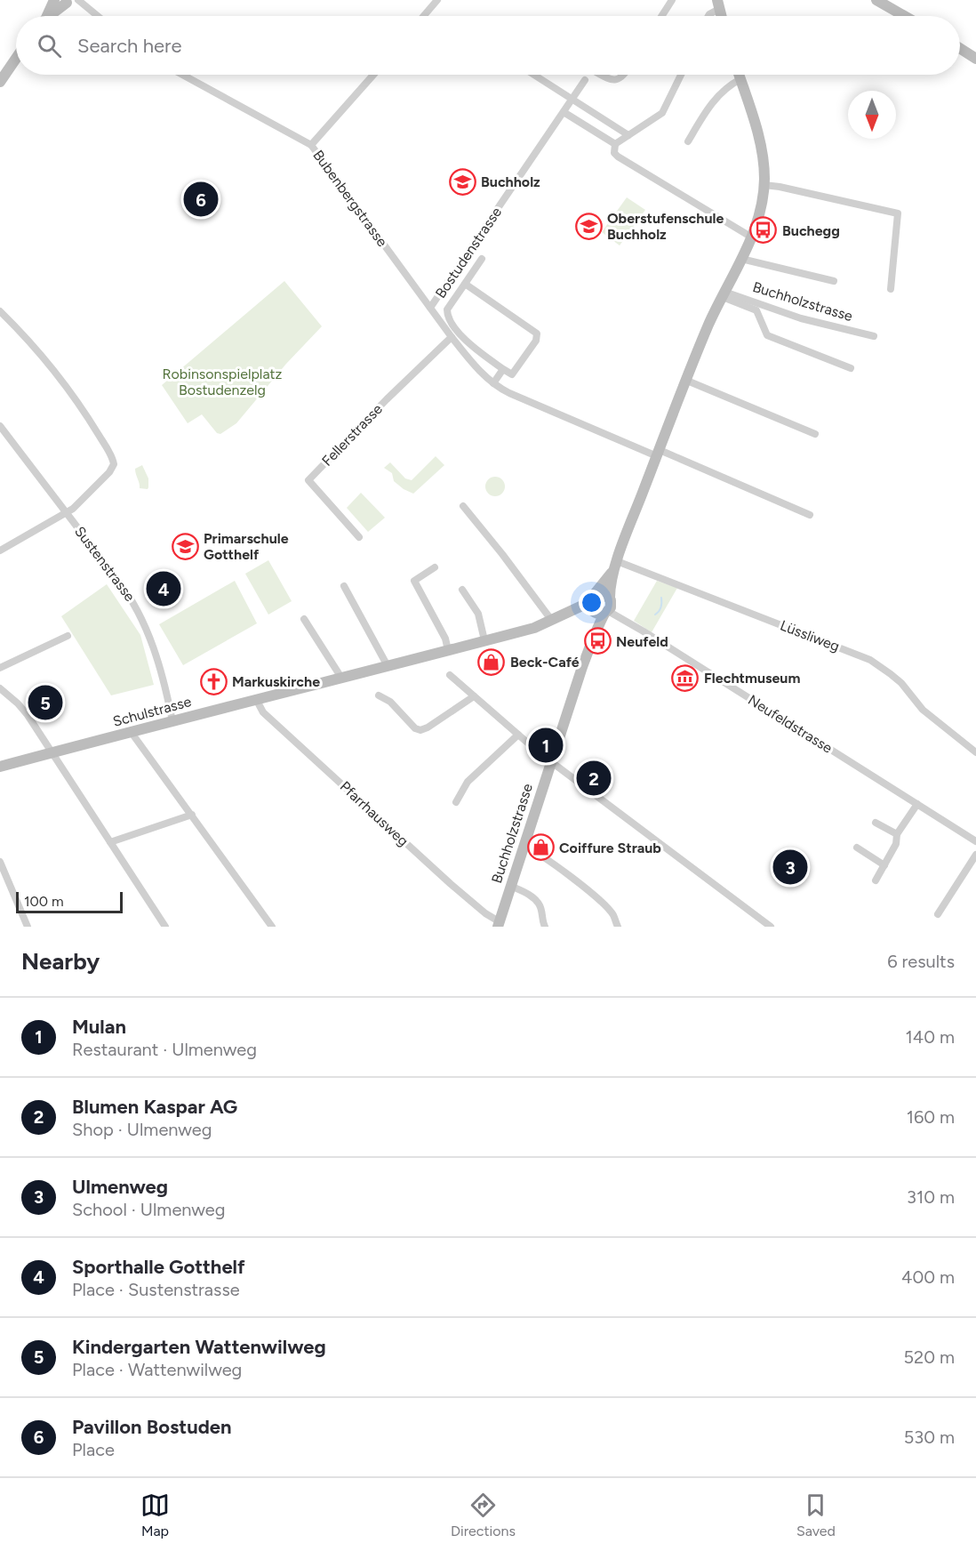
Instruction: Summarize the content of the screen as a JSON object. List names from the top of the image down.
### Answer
{
  "streets": {
    "street": [
      "Bubenbergstrasse",
      "Bostudenstrasse",
      "Buchholzstrasse",
      "Fellerstrasse",
      "Sustenstrasse",
      "Lüssliweg",
      "Schulstrasse",
      "Neufeldstrasse",
      "Pfarrhausweg"
    ]
  },
  "crossings": [
    ["Bubenbergstrasse", "Bostudenstrasse"],
    ["Bostudenstrasse", "Buchholzstrasse"],
    ["Bostudenstrasse", "Fellerstrasse"],
    ["Buchholzstrasse", "Lüssliweg"],
    ["Buchholzstrasse", "Schulstrasse"],
    ["Buchholzstrasse", "Neufeldstrasse"],
    ["Buchholzstrasse", "Pfarrhausweg"],
    ["Sustenstrasse", "Schulstrasse"],
    ["Schulstrasse", "Neufeldstrasse"],
    ["Schulstrasse", "Pfarrhausweg"]
  ],
  "parks": ["Robinsonspielplatz Bostudenzelg"],
  "places": {
    "school or university": ["Buchholz", "Oberstufenschule Buchholz", "Primarschule Gotthelf"],
    "bus stop": ["Buchegg", "Neufeld"],
    "shop": ["Beck-Café", "Coiffure Straub"],
    "museum": ["Flechtmuseum"],
    "church": ["Markuskirche"]
  },
  "scale_bar": "100 m",
  "north": "bottom",
  "page": {
    "search": "Search here",
    "pins": [
      "6",
      "4",
      "5",
      "1",
      "2",
      "3"
    ],
    "scale": "100 m",
    "heading": ["Nearby", "6 results"],
    "list": [
      {
        "mark": "1",
        "name": "Mulan",
        "note": "Restaurant · Ulmenweg",
        "value": "140 m"
      },
      {
        "mark": "2",
        "name": "Blumen Kaspar AG",
        "note": "Shop · Ulmenweg",
        "value": "160 m"
      },
      {
        "mark": "3",
        "name": "Ulmenweg",
        "note": "School · Ulmenweg",
        "value": "310 m"
      },
      {
        "mark": "4",
        "name": "Sporthalle Gotthelf",
        "note": "Place · Sustenstrasse",
        "value": "400 m"
      },
      {
        "mark": "5",
        "name": "Kindergarten Wattenwilweg",
        "note": "Place · Wattenwilweg",
        "value": "520 m"
      },
      {
        "mark": "6",
        "name": "Pavillon Bostuden",
        "note": "Place",
        "value": "530 m"
      }
    ],
    "nav": ["Map", "Directions", "Saved"]
  }
}
